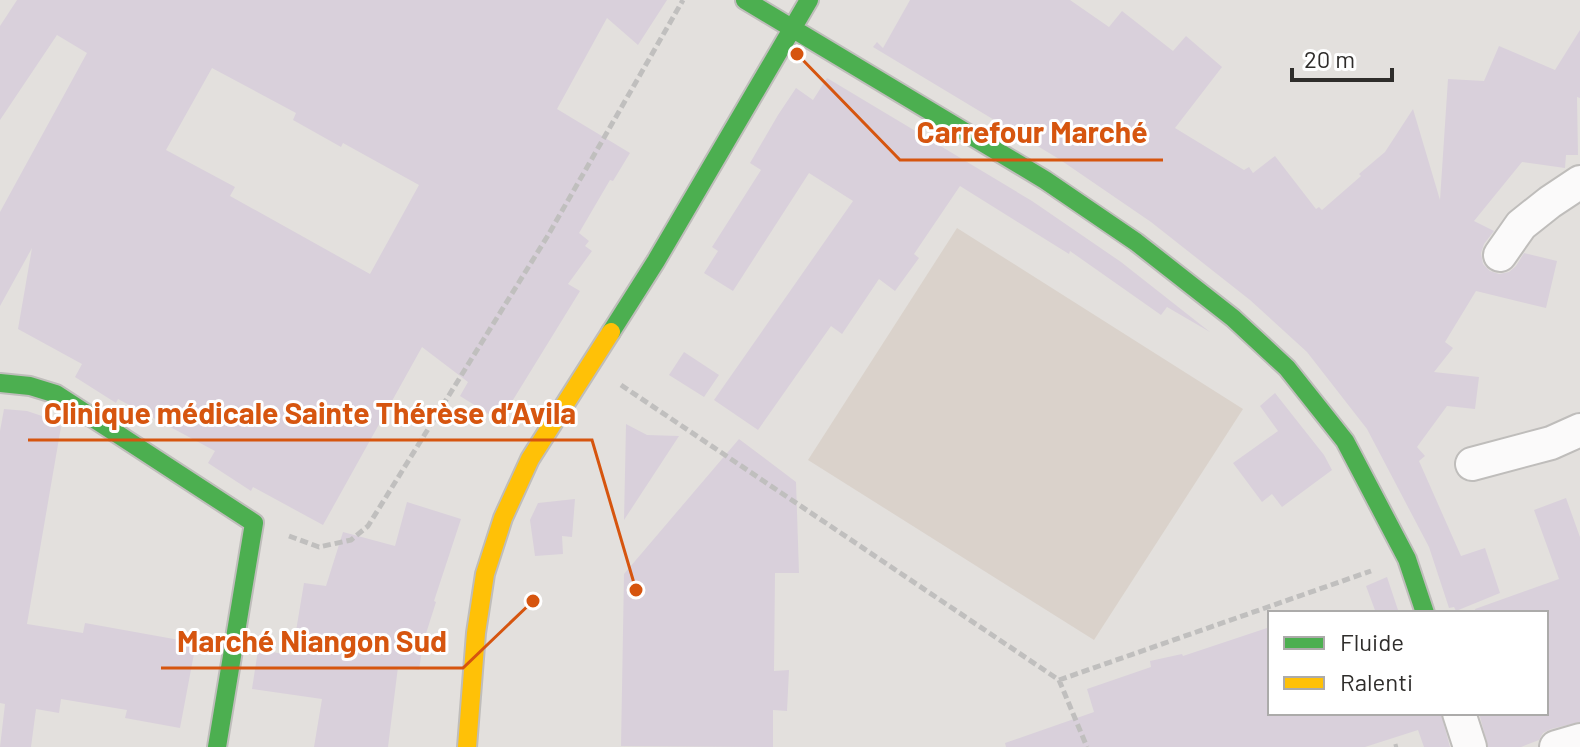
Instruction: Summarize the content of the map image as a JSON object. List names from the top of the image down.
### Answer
{
  "places": ["Carrefour Marché", "Clinique médicale Sainte Thérèse d’Avila", "Marché Niangon Sud"],
  "legend": ["Fluide", "Ralenti"],
  "scale_bar": "20 m"
}
